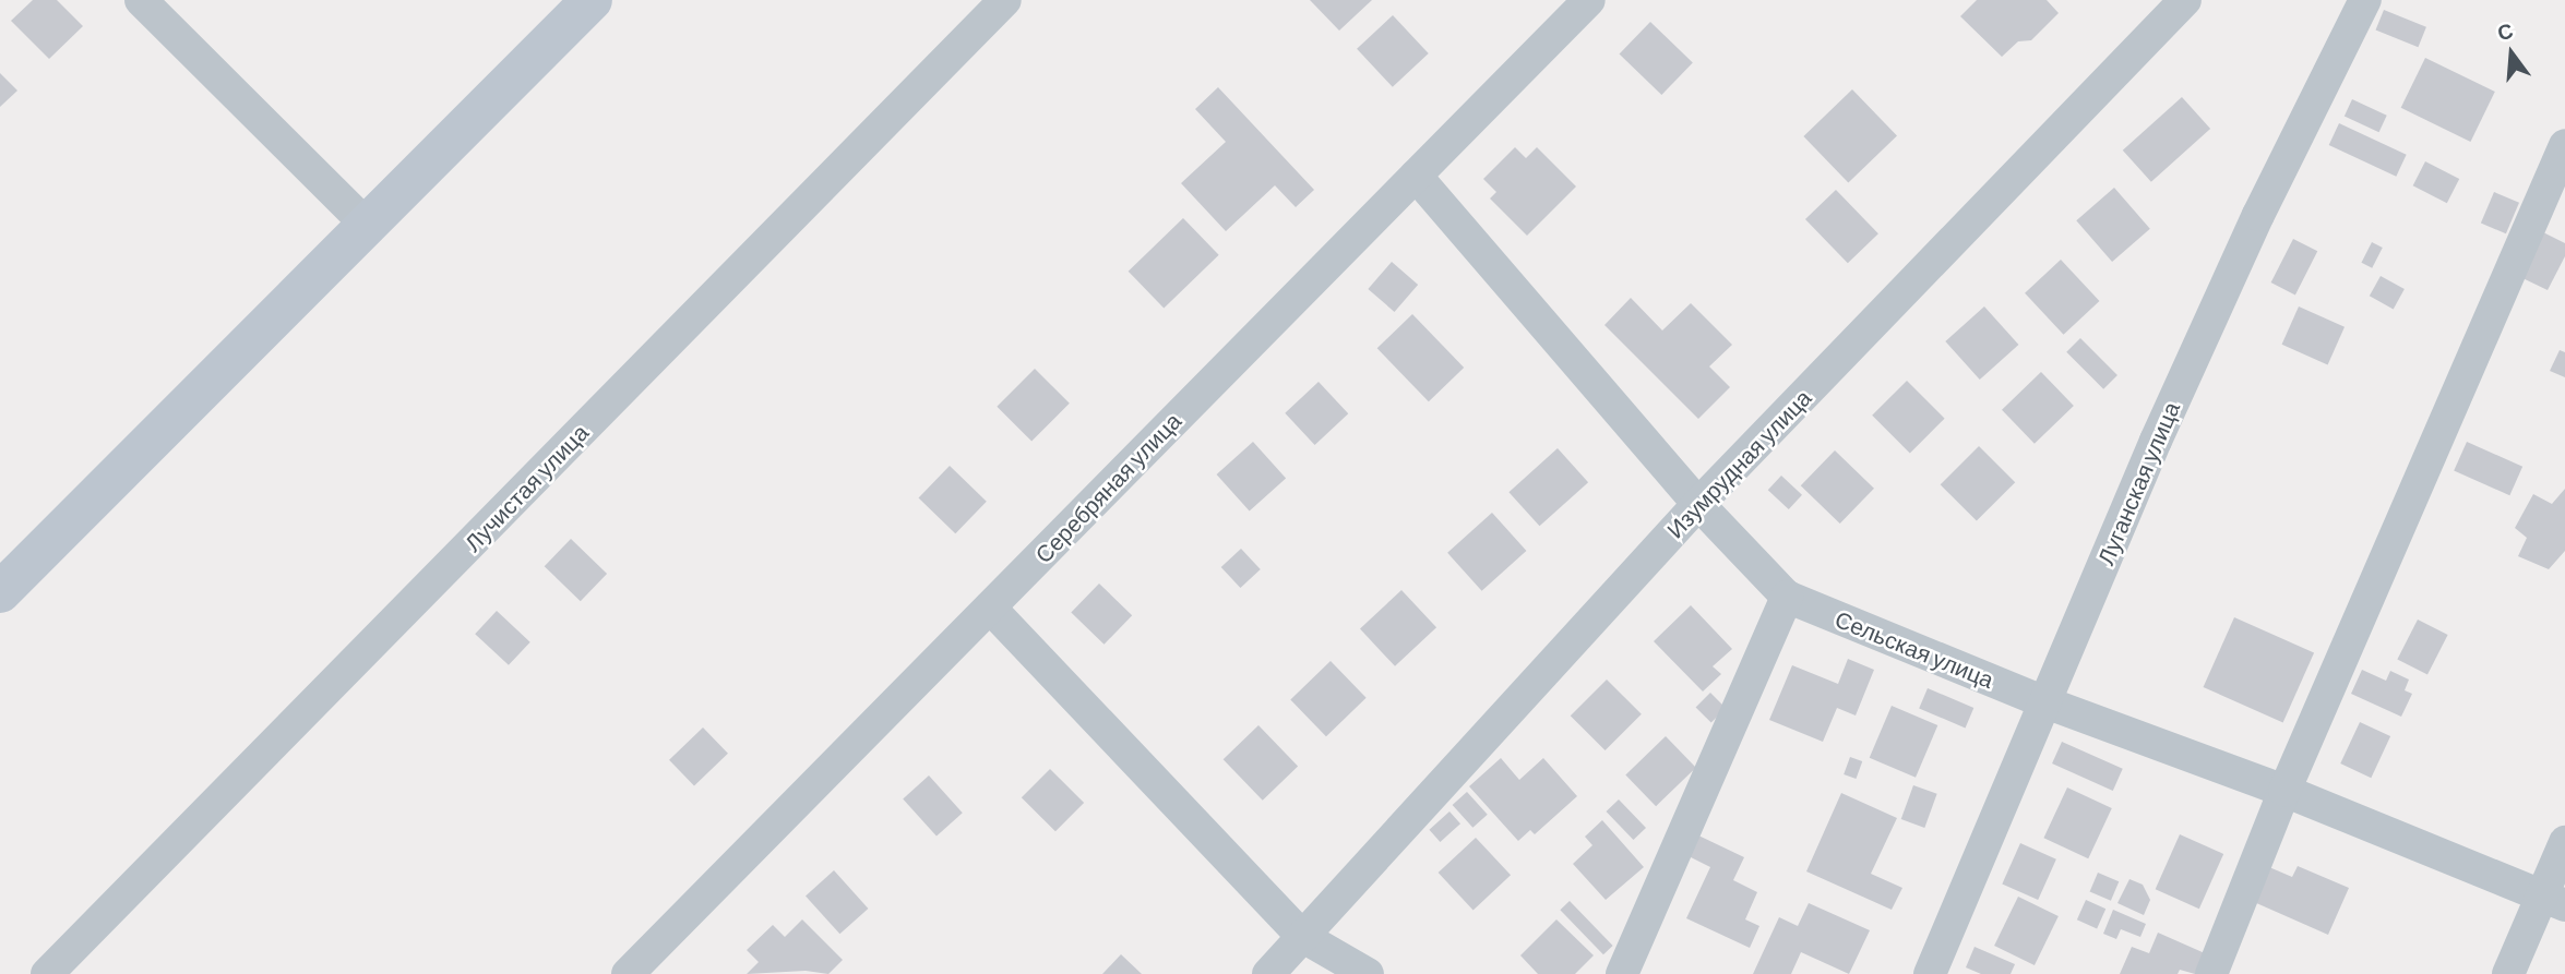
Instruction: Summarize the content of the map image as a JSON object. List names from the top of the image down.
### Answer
{
  "streets": {
    "street": [
      "Изумрудная улица",
      "Луганская улица",
      "Лучистая улица",
      "Серебряная улица",
      "Сельская улица"
    ]
  },
  "crossings": [
    ["Изумрудная улица", "Сельская улица"],
    ["Луганская улица", "Сельская улица"],
    ["Серебряная улица", "Сельская улица"]
  ],
  "north": "top"
}
